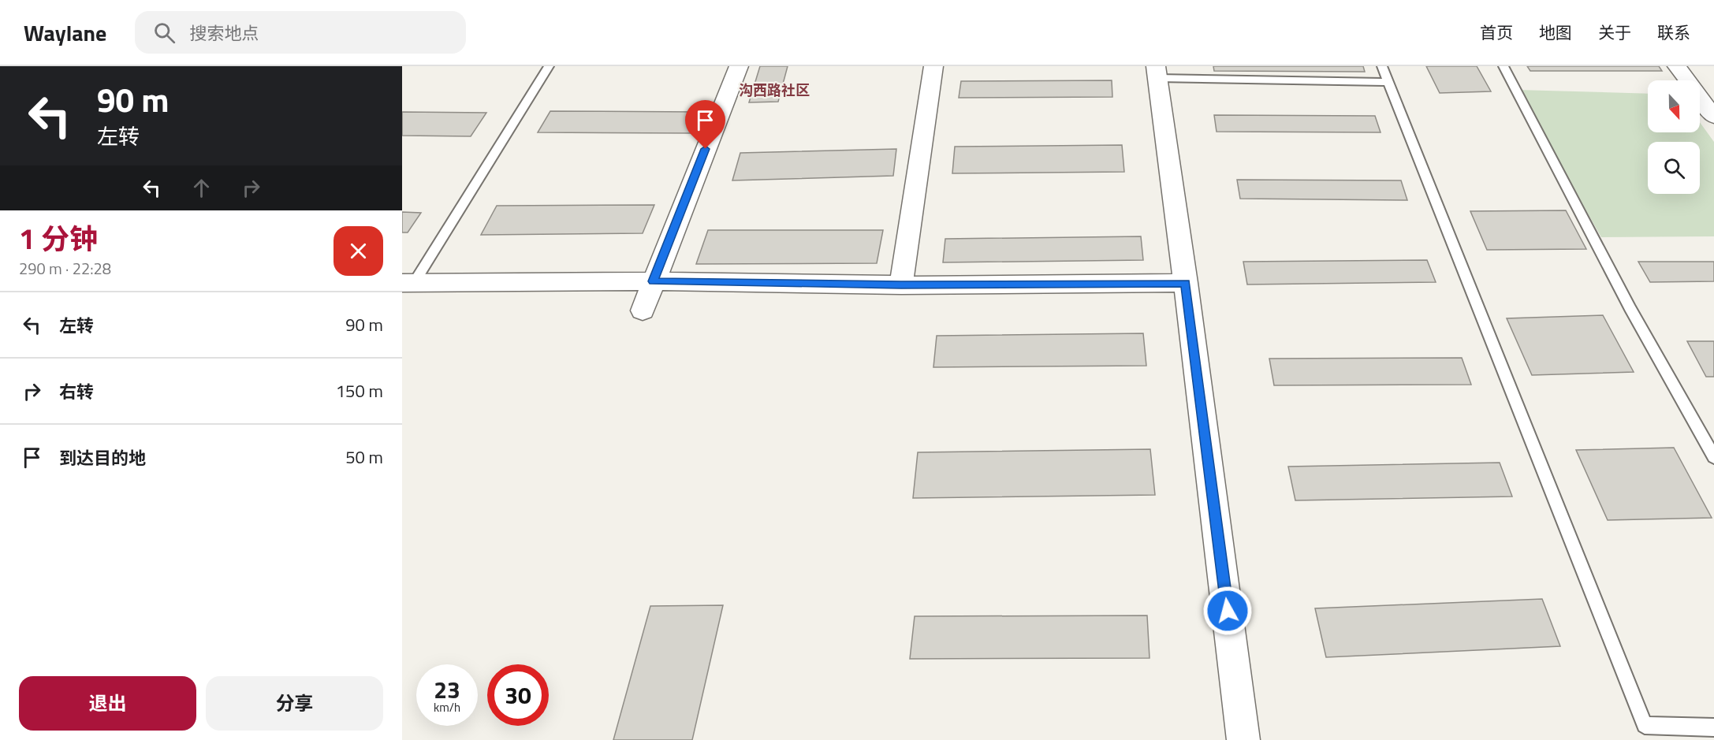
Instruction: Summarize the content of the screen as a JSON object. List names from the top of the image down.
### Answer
{
  "districts": ["沟西路社区"],
  "north": "bottom",
  "page": {
    "header": "Waylane",
    "search": "搜索地点",
    "nav": [
      "首页",
      "地图",
      "关于",
      "联系"
    ],
    "turn": ["90 m", "左转"],
    "heading": ["1 分钟", "290 m · 22:28"],
    "list": [
      {
        "name": "左转",
        "value": "90 m"
      },
      {
        "name": "右转",
        "value": "150 m"
      },
      {
        "name": "到达目的地",
        "value": "50 m"
      }
    ],
    "speed": "23 km/h",
    "limit": "30",
    "buttons": ["退出", "分享"]
  }
}
